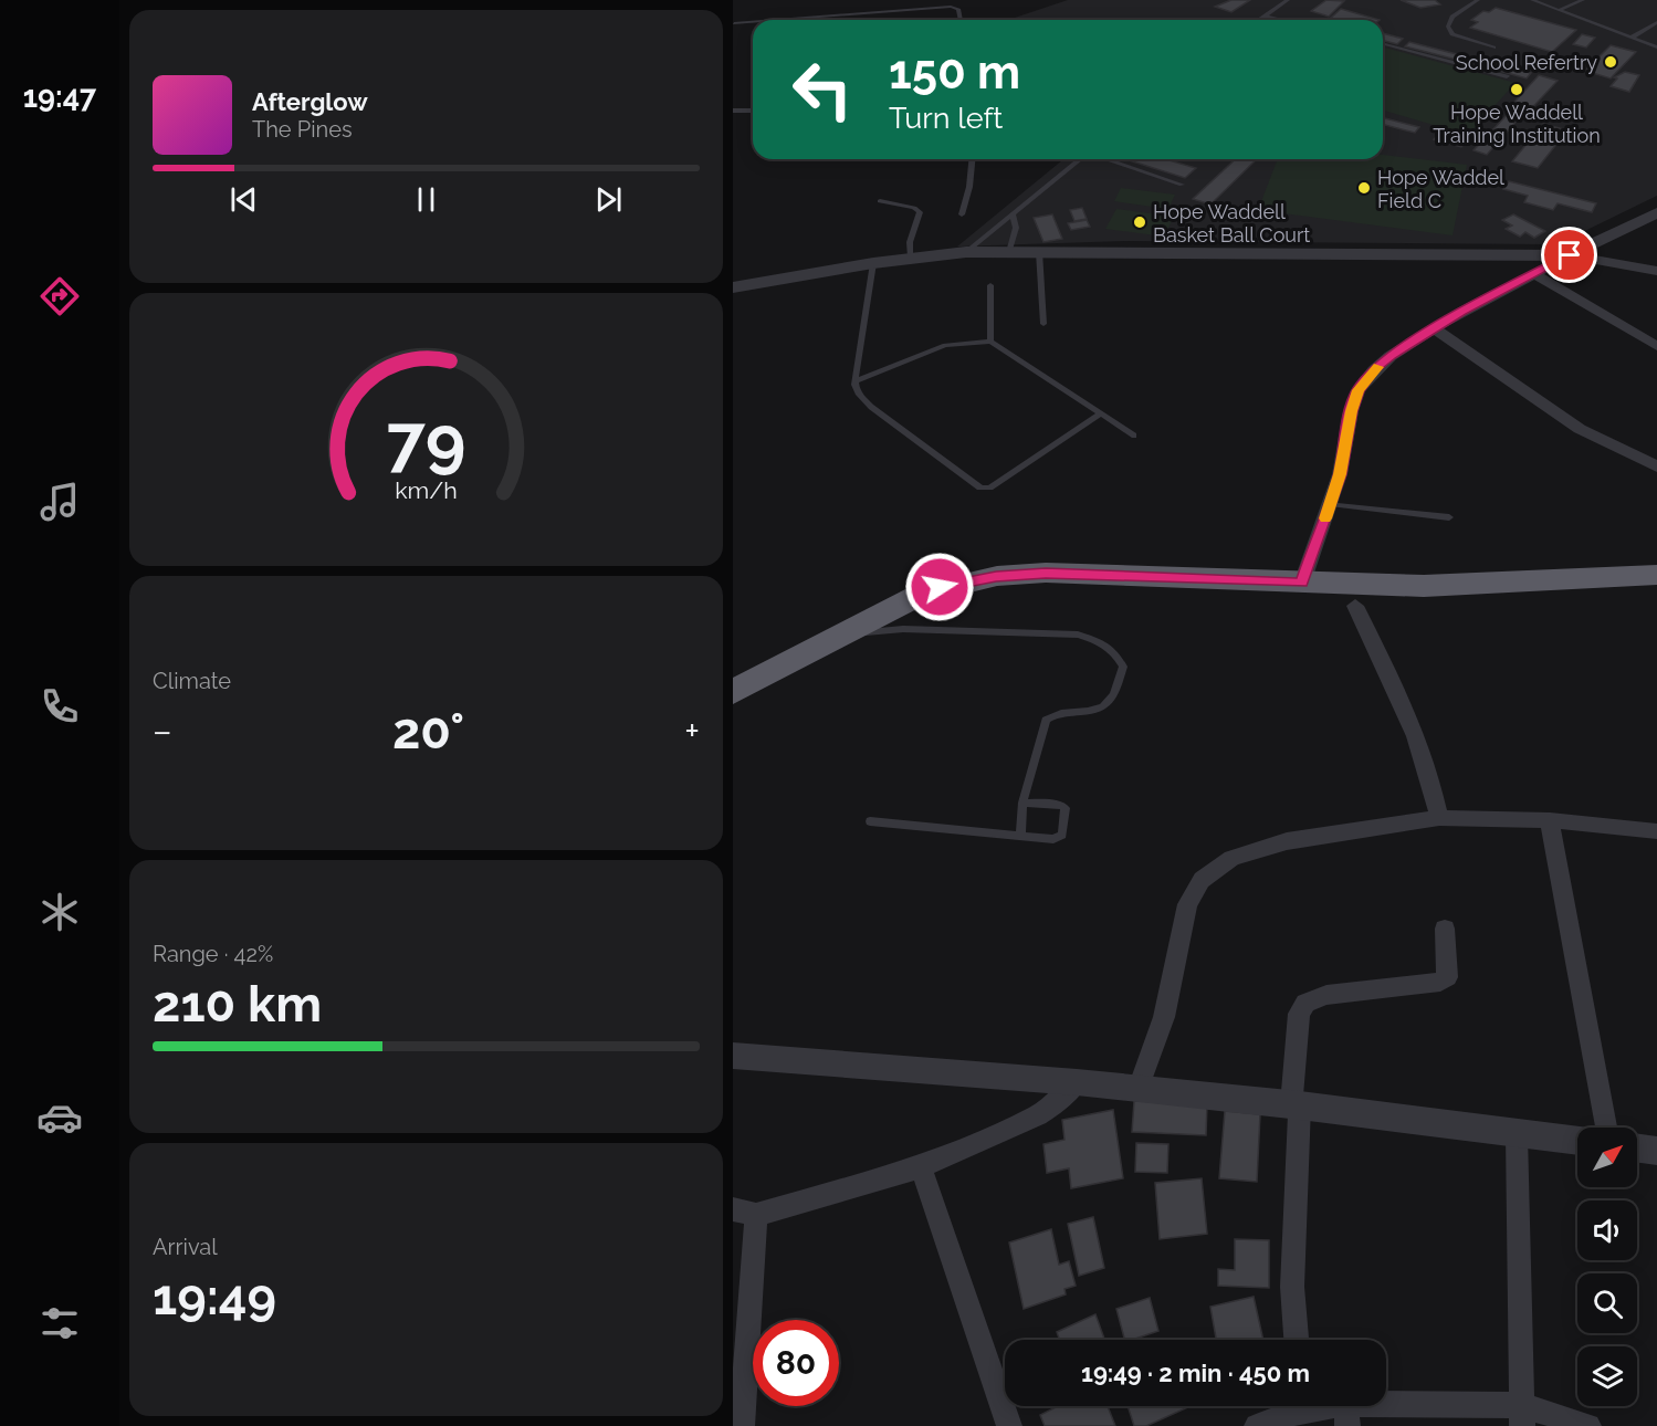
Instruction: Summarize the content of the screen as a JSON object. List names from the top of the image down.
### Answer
{
  "places": [
    "School Refertry",
    "Hope Waddell Training Institution",
    "Hope Waddel Field C",
    "Hope Waddell Basket Ball Court"
  ],
  "north": "top right",
  "page": {
    "tabs": "19:47",
    "turn": ["150 m", "Turn left"],
    "song": ["Afterglow", "The Pines"],
    "tile": [
      "Climate",
      ["Range · 42%", "210 km"],
      ["Arrival", "19:49"]
    ],
    "heat": ["−", "20°", "+"],
    "limit": "80",
    "trip": "19:49 · 2 min · 450 m",
    "gauge": ["79", "km/h"]
  }
}
